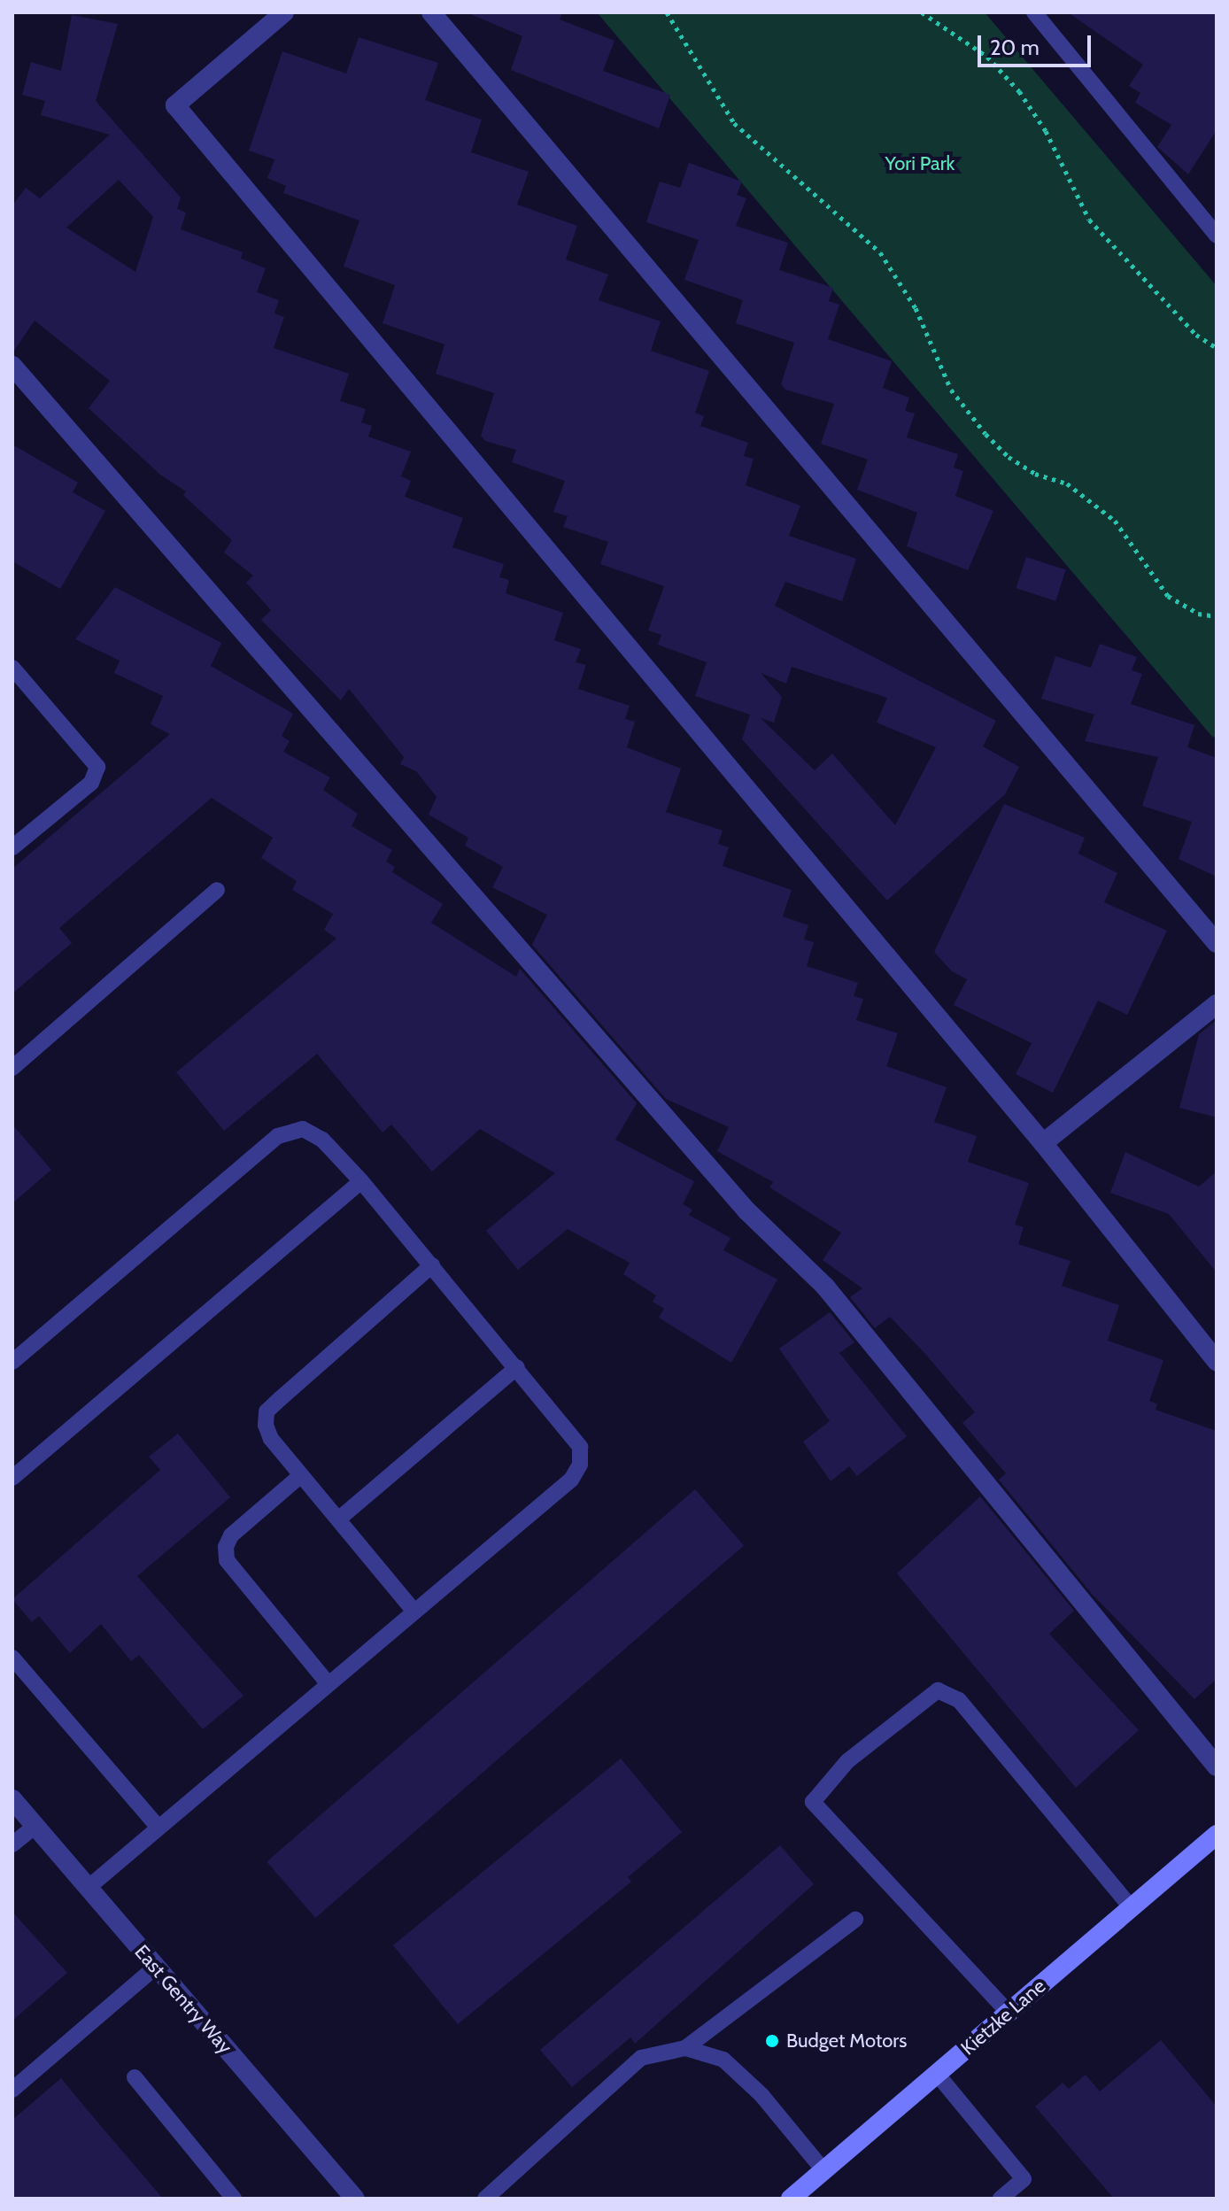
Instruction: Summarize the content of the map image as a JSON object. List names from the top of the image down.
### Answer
{
  "streets": {
    "main road": ["Kietzke Lane"],
    "street": ["East Gentry Way"]
  },
  "parks": ["Yori Park"],
  "places": ["Budget Motors"],
  "scale_bar": "20 m"
}
